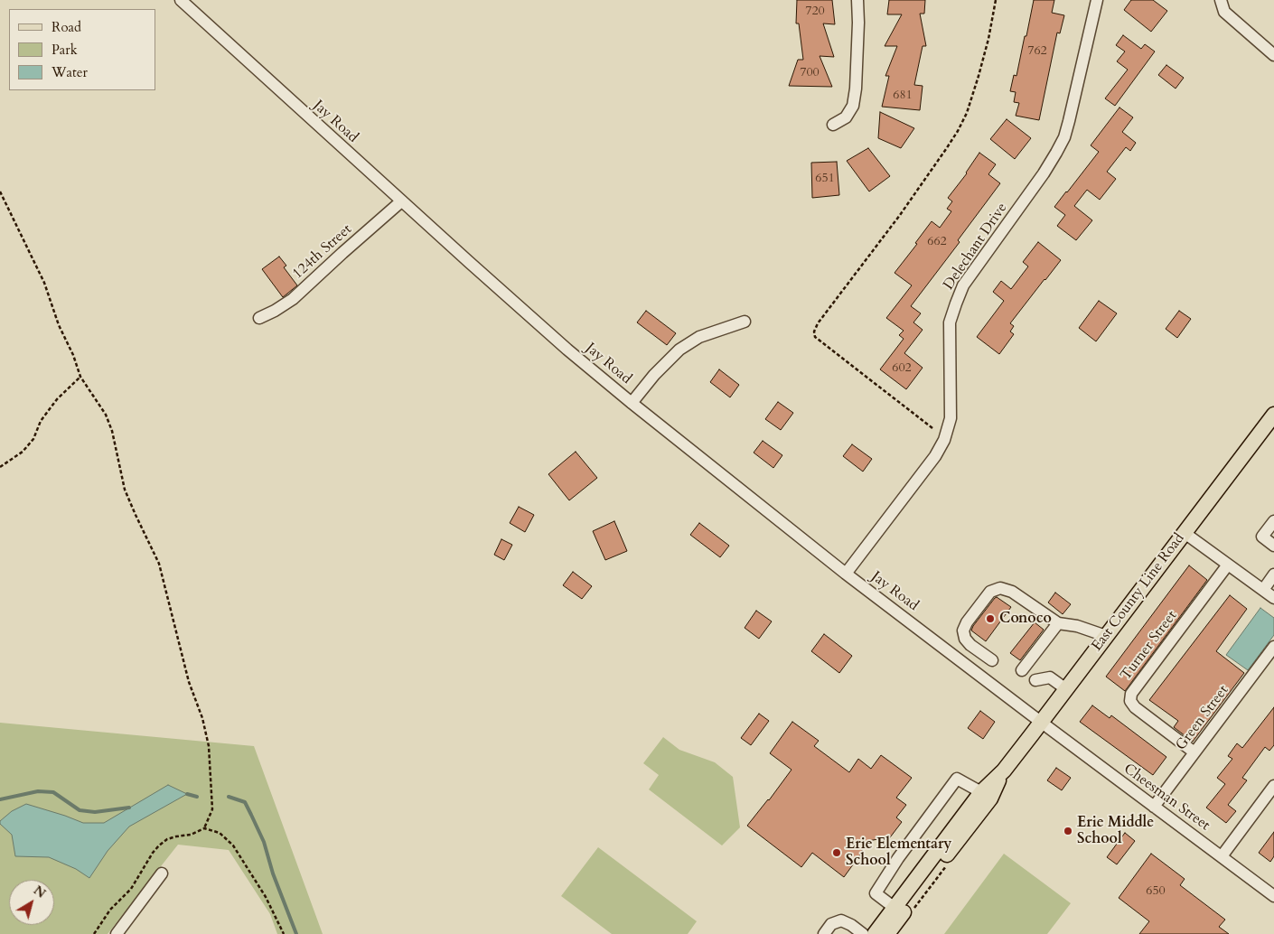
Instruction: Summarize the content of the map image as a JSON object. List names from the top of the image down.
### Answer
{
  "streets": {
    "main road": ["East County Line Road"],
    "street": [
      "Jay Road",
      "Delechant Drive",
      "124th Street",
      "Turner Street",
      "Green Street",
      "Cheesman Street"
    ]
  },
  "crossings": [
    ["Jay Road", "Delechant Drive"],
    ["Jay Road", "124th Street"],
    ["Jay Road", "East County Line Road"],
    ["Jay Road", "Cheesman Street"],
    ["East County Line Road", "Cheesman Street"],
    ["Turner Street", "Green Street"],
    ["Green Street", "Cheesman Street"]
  ],
  "places": ["Conoco", "Erie Middle School", "Erie Elementary School"],
  "house_numbers": [
    "720",
    "762",
    "700",
    "681",
    "651",
    "662",
    "602",
    "650"
  ],
  "legend": ["Road", "Park", "Water"],
  "north": "top right"
}
